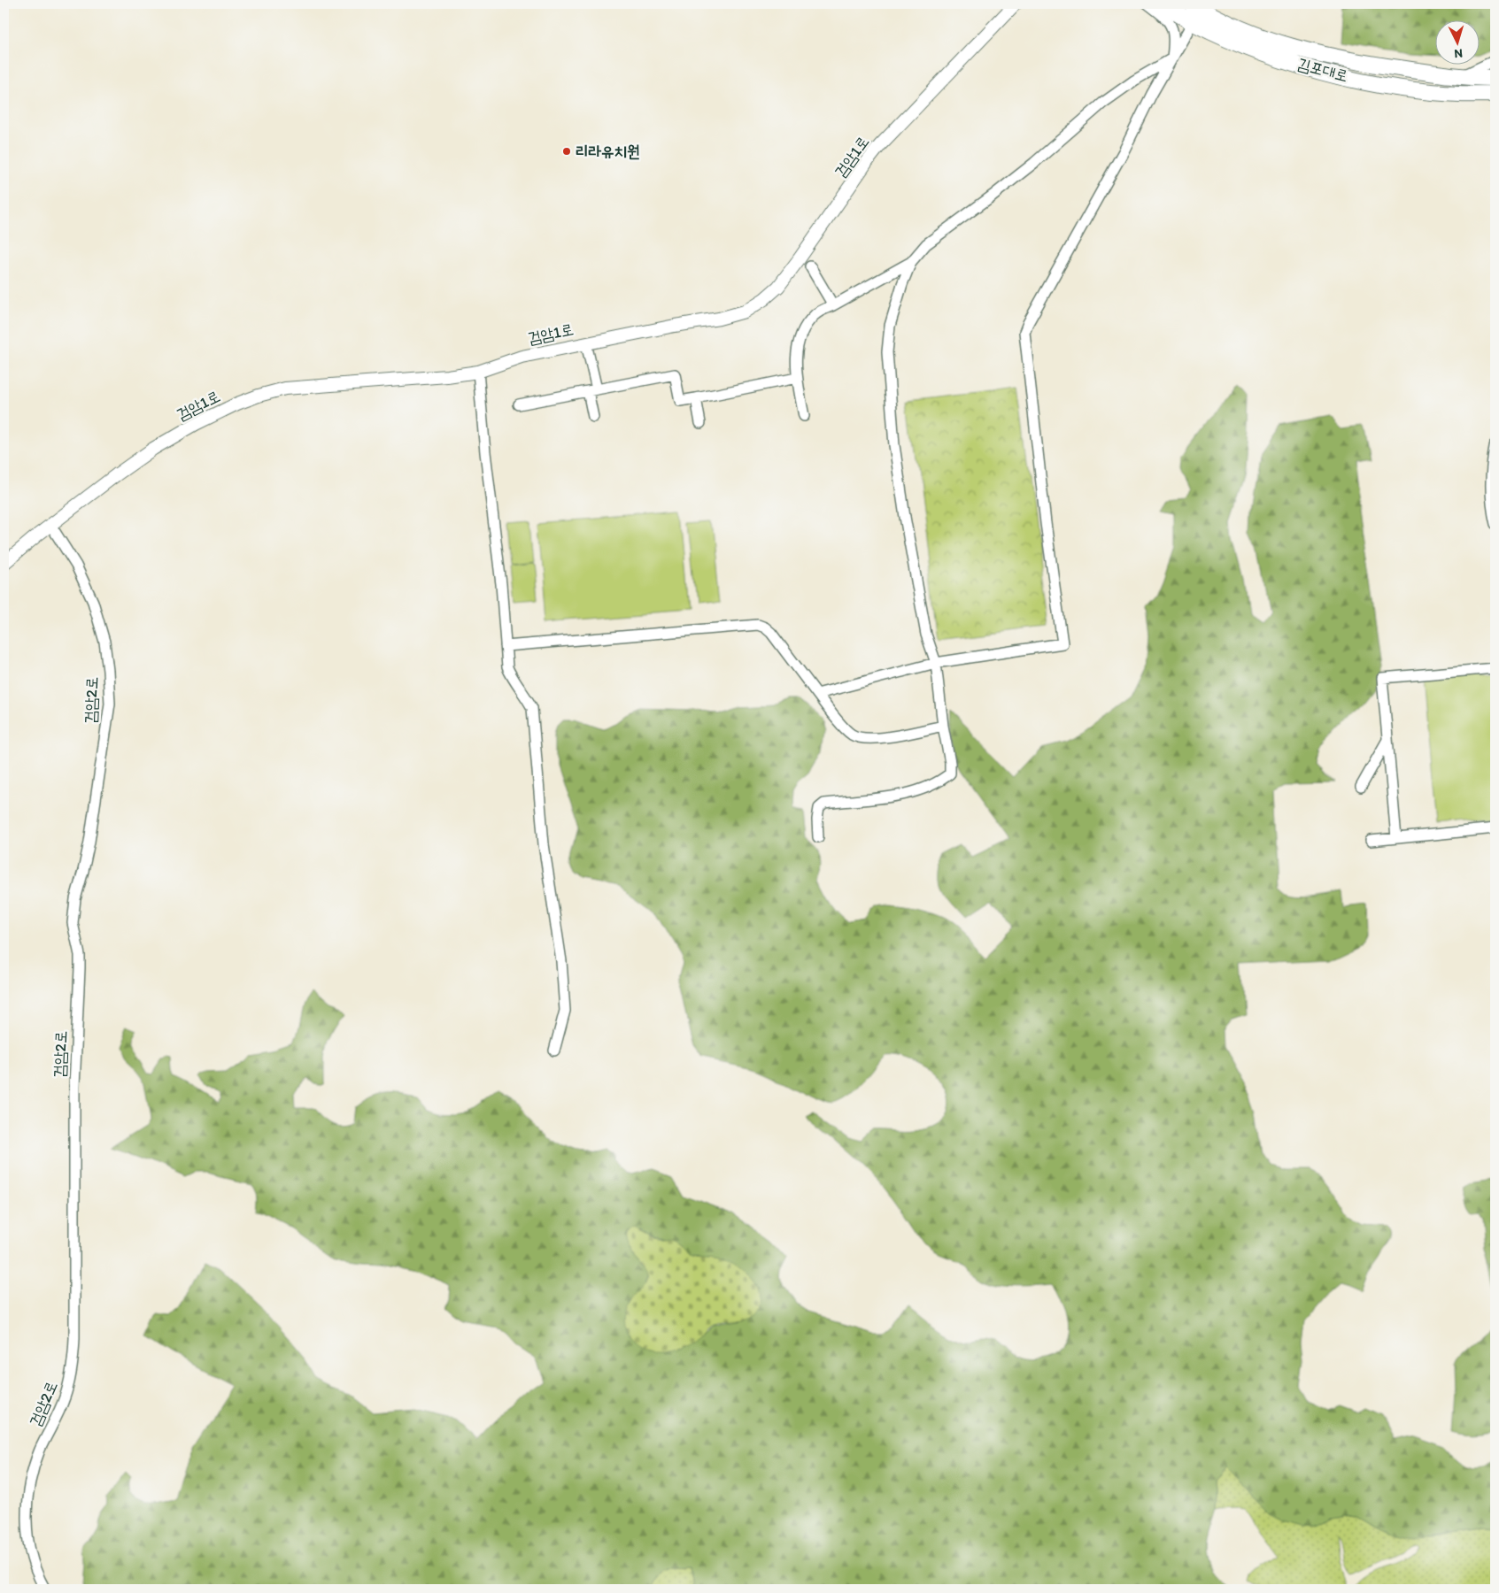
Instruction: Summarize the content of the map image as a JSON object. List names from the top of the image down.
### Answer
{
  "streets": {
    "main road": ["김포대로"],
    "street": ["검암1로", "검암2로"]
  },
  "crossings": [
    ["검암1로", "검암2로"]
  ],
  "places": ["리라유치원"],
  "north": "bottom"
}
